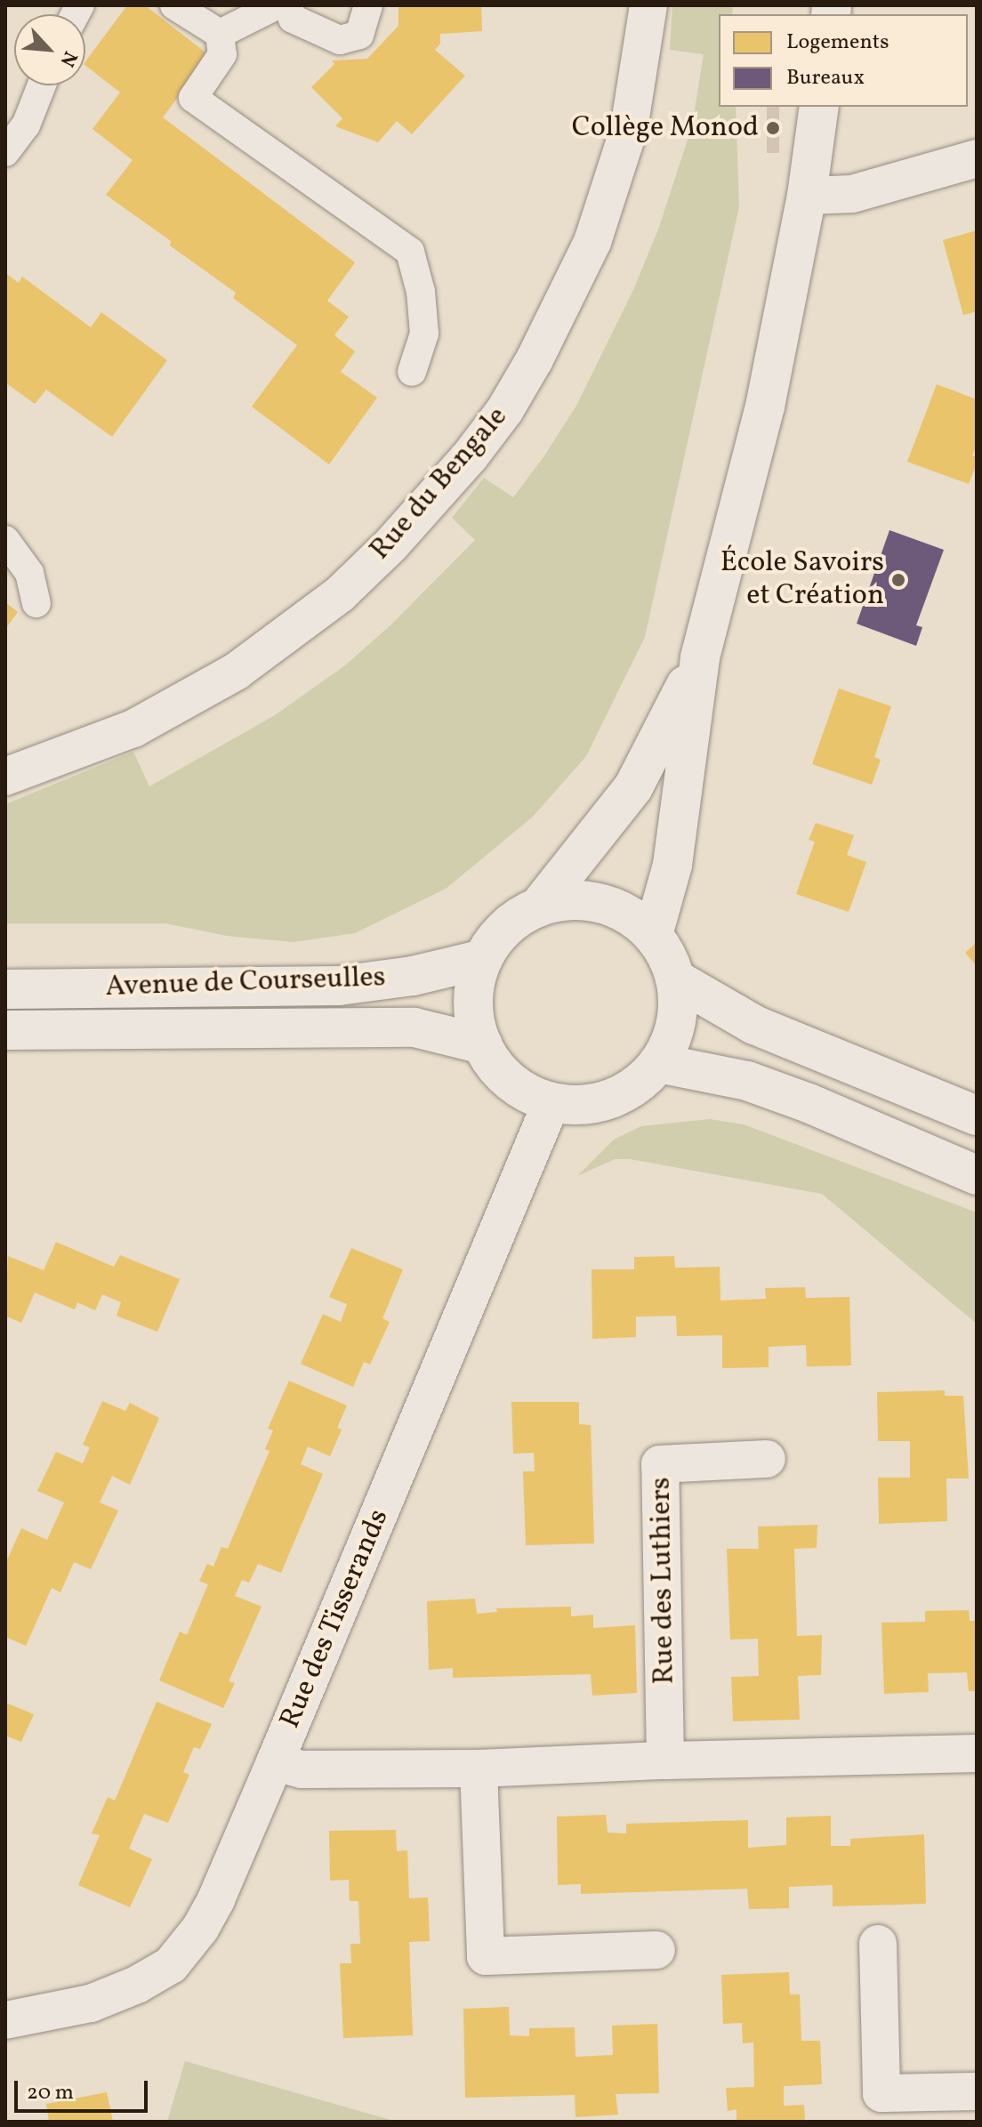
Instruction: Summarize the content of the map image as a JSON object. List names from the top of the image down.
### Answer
{
  "streets": {
    "main road": ["Avenue de Courseulles"],
    "street": ["Rue du Bengale", "Rue des Luthiers", "Rue des Tisserands"]
  },
  "crossings": [
    ["Avenue de Courseulles", "Rue des Tisserands"]
  ],
  "places": ["Collège Monod", "École Savoirs et Création"],
  "legend": ["Logements", "Bureaux"],
  "scale_bar": "20 m",
  "north": "bottom right"
}
